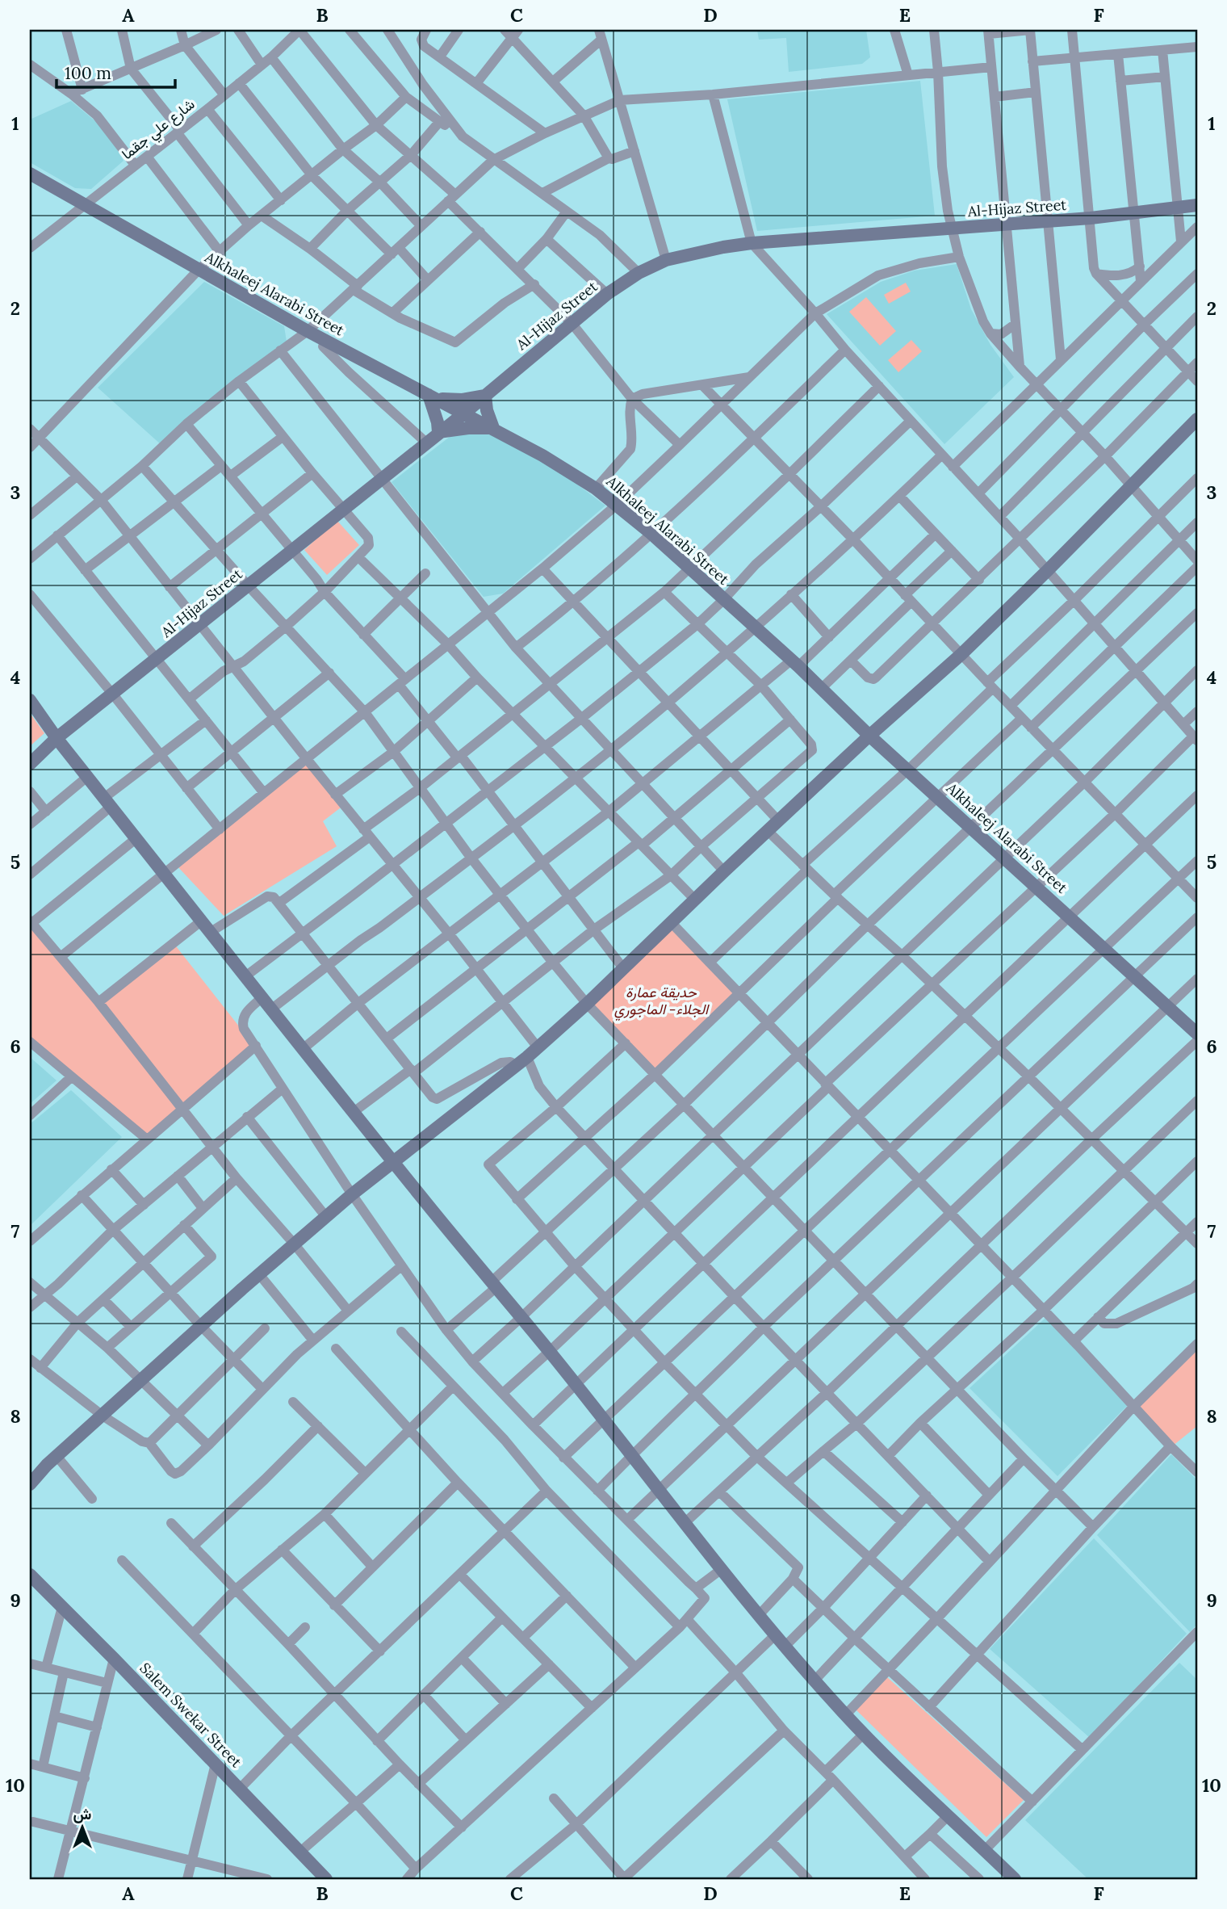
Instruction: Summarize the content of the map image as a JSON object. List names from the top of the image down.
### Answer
{
  "streets": {
    "street": [
      "شارع علي جقما",
      "Al-Hijaz Street",
      "Alkhaleej Alarabi Street",
      "Salem Swekar Street"
    ]
  },
  "crossings": [
    ["شارع علي جقما", "Alkhaleej Alarabi Street"],
    ["Al-Hijaz Street", "Alkhaleej Alarabi Street"]
  ],
  "parks": ["حديقة عمارة الجلاء- الماجوري"],
  "scale_bar": "100 m",
  "north": "top",
  "grid": {
    "columns": [
      "A",
      "B",
      "C",
      "D",
      "E",
      "F"
    ],
    "rows": [
      "1",
      "2",
      "3",
      "4",
      "5",
      "6",
      "7",
      "8",
      "9",
      "10"
    ]
  }
}
